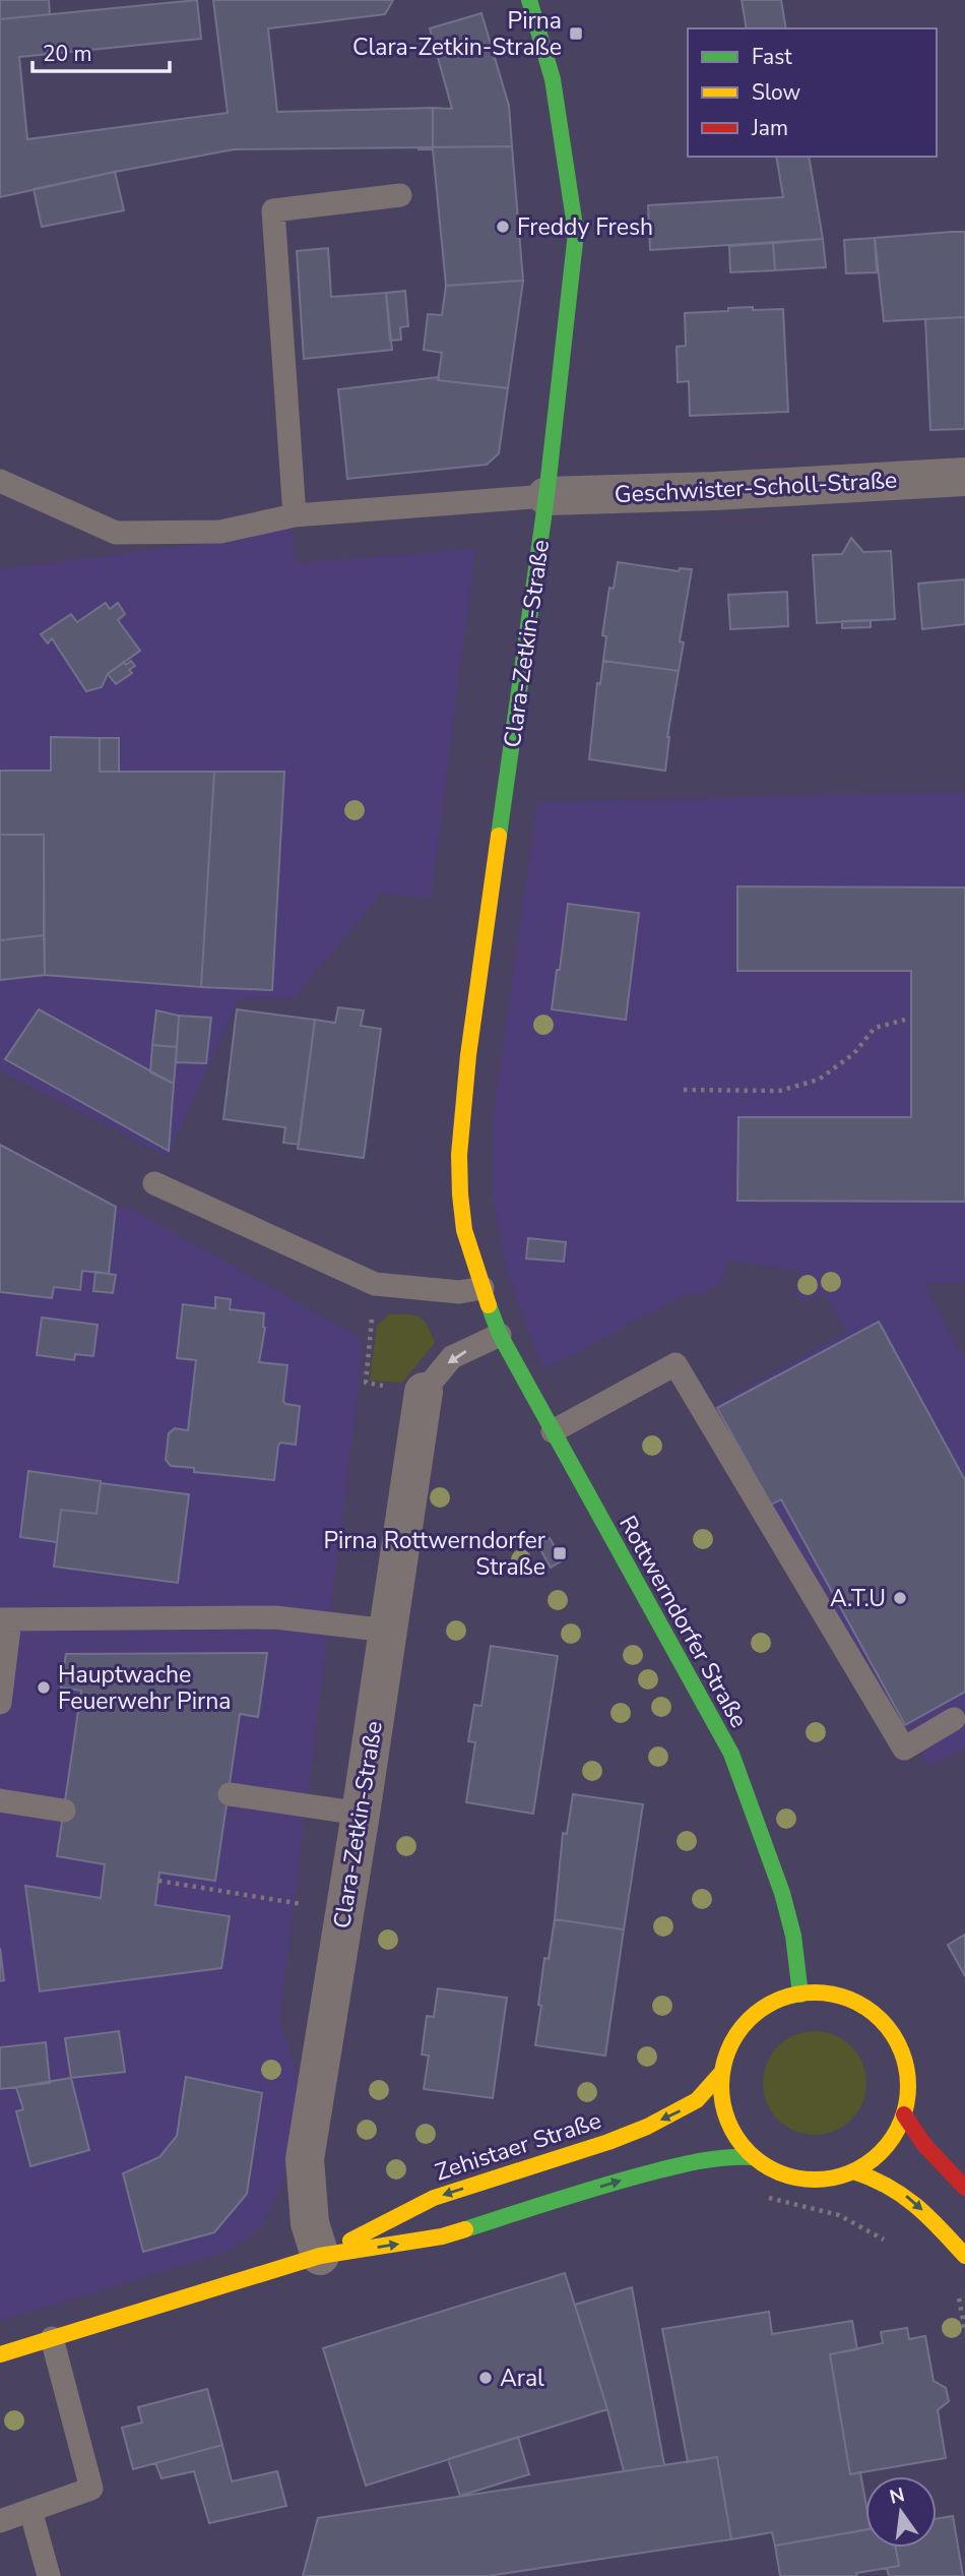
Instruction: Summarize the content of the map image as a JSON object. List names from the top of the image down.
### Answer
{
  "streets": {
    "main road": ["Clara-Zetkin-Straße", "Rottwerndorfer Straße", "Zehistaer Straße"],
    "street": ["Geschwister-Scholl-Straße"]
  },
  "crossings": [
    ["Geschwister-Scholl-Straße", "Clara-Zetkin-Straße"],
    ["Clara-Zetkin-Straße", "Rottwerndorfer Straße"],
    ["Clara-Zetkin-Straße", "Zehistaer Straße"],
    ["Rottwerndorfer Straße", "Zehistaer Straße"]
  ],
  "places": {
    "transit": ["Pirna Clara-Zetkin-Straße", "Pirna Rottwerndorfer Straße"],
    "other": [
      "Freddy Fresh",
      "A.T.U",
      "Hauptwache Feuerwehr Pirna",
      "Aral"
    ]
  },
  "legend": ["Fast", "Slow", "Jam"],
  "scale_bar": "20 m",
  "north": "top"
}
